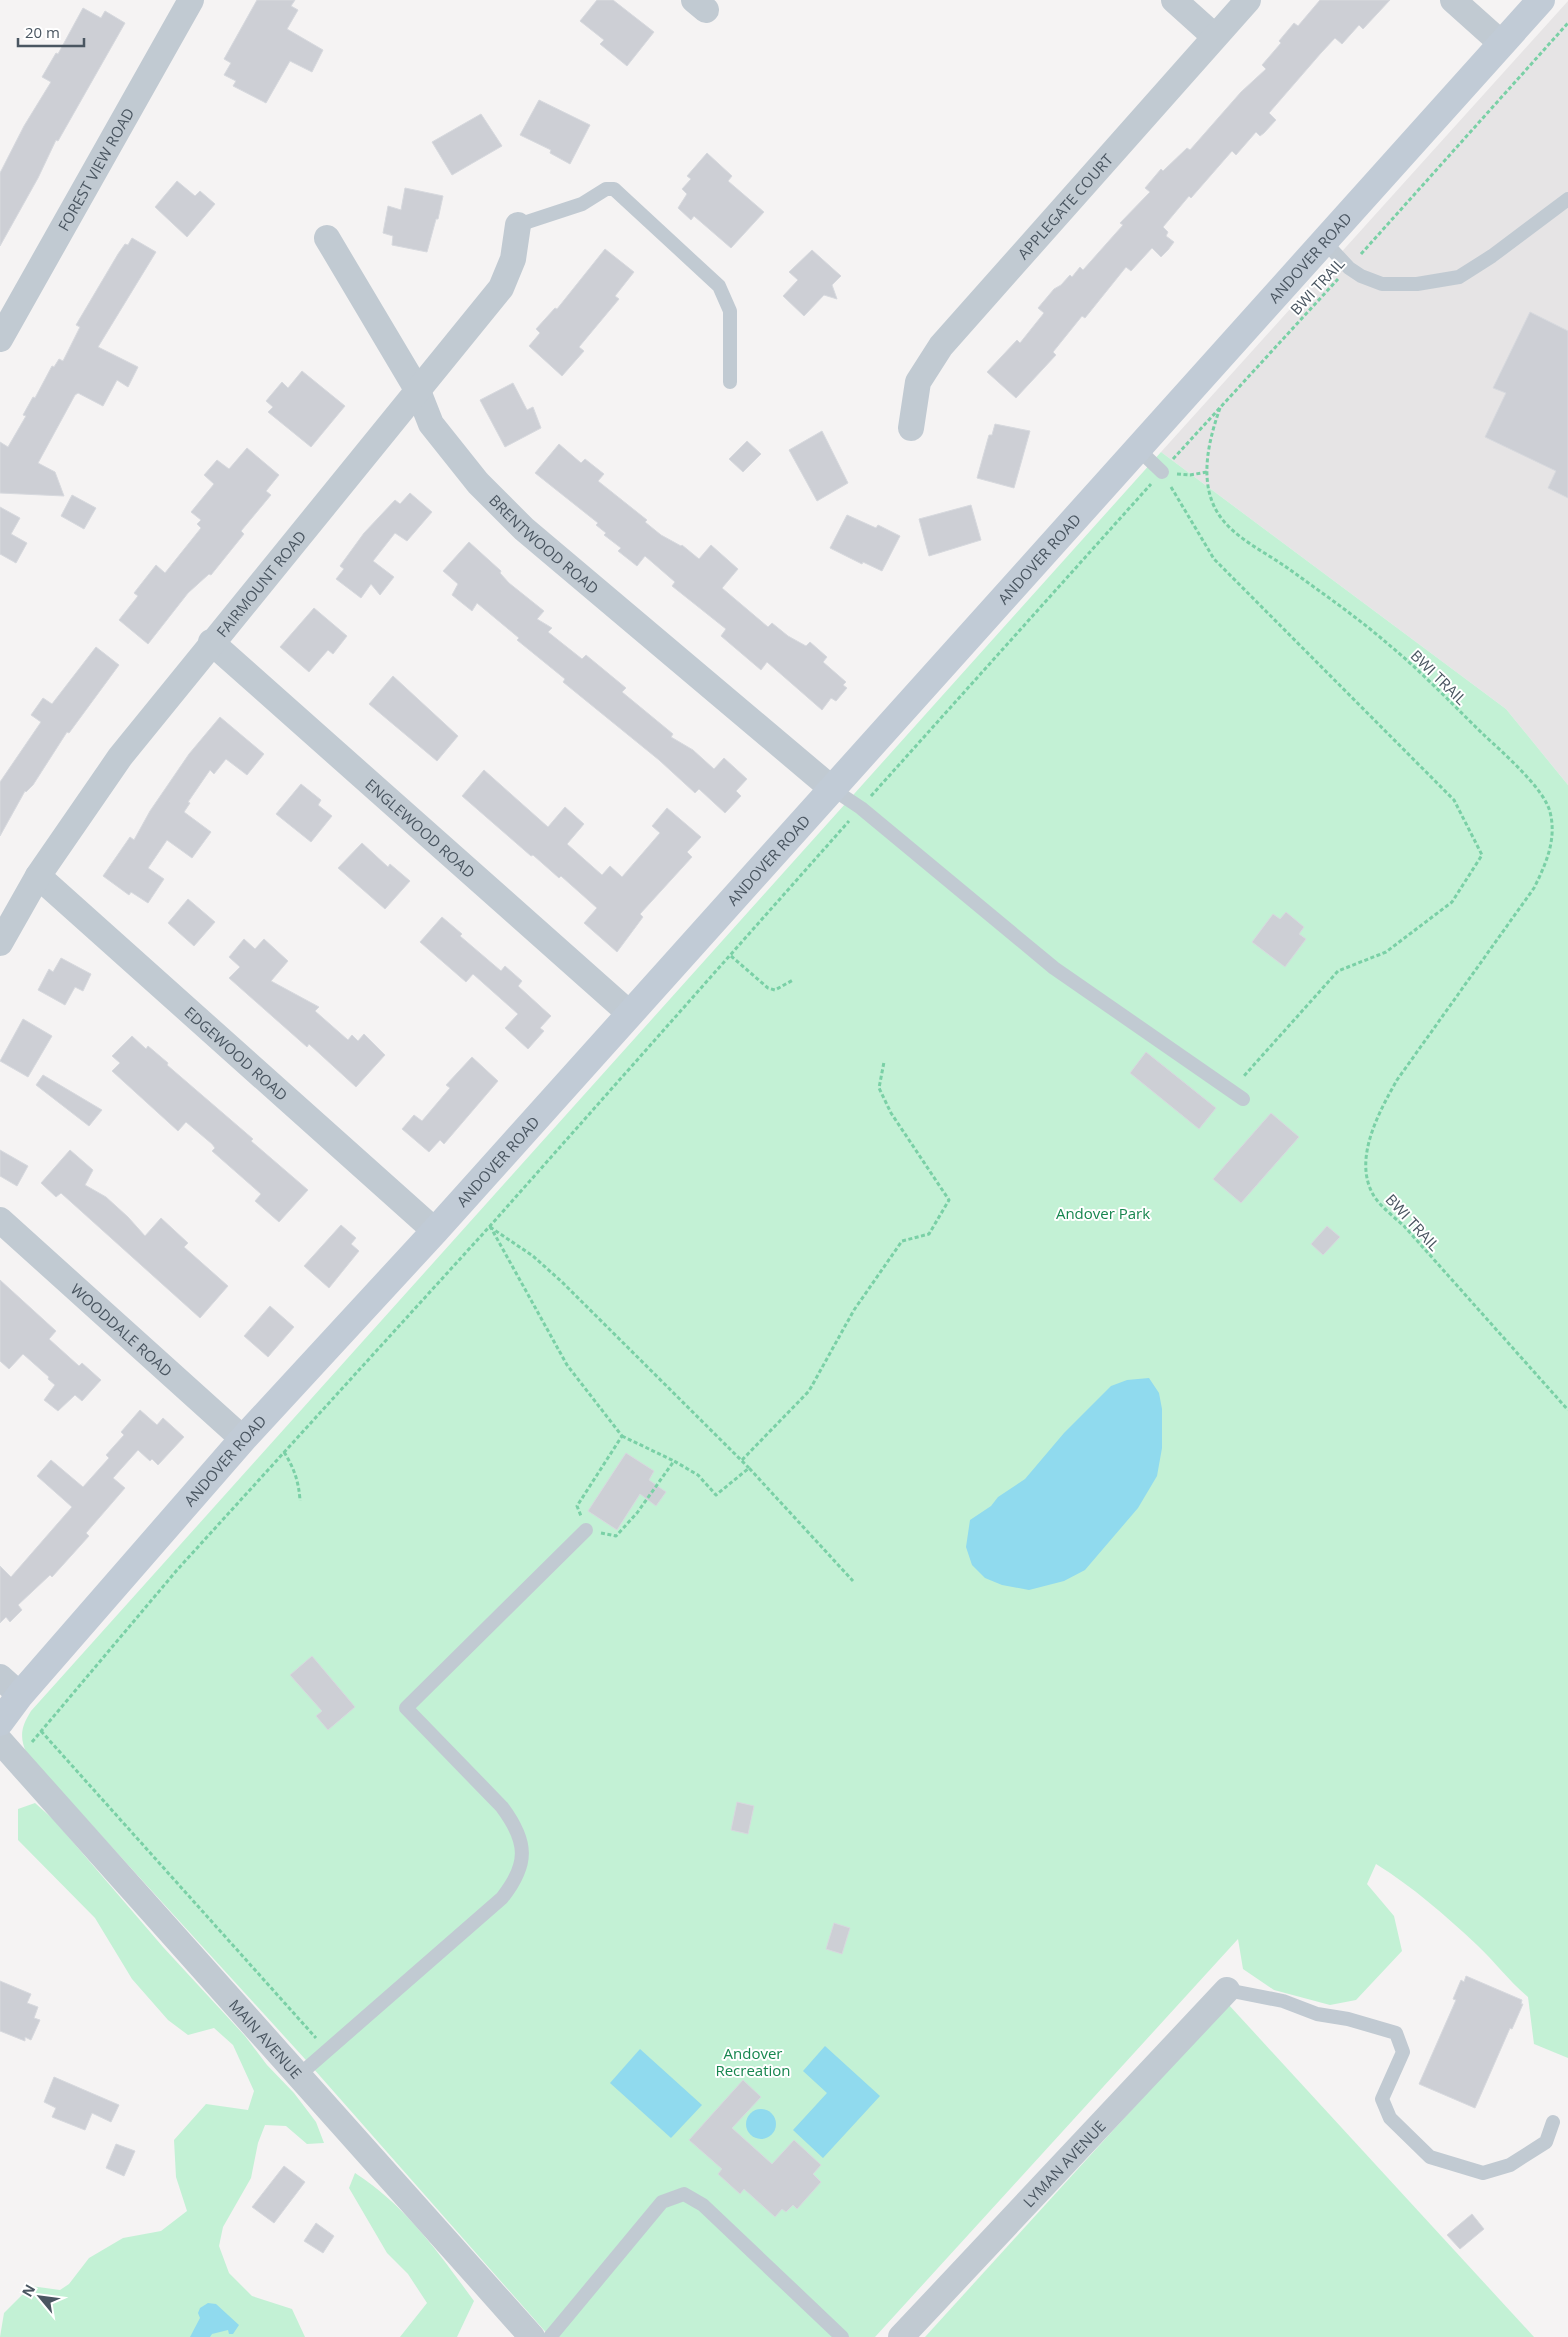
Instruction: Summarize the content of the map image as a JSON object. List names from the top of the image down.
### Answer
{
  "streets": {
    "street": [
      "FOREST VIEW ROAD",
      "APPLEGATE COURT",
      "ANDOVER ROAD",
      "BRENTWOOD ROAD",
      "FAIRMOUNT ROAD",
      "ENGLEWOOD ROAD",
      "EDGEWOOD ROAD",
      "WOODDALE ROAD",
      "MAIN AVENUE",
      "LYMAN AVENUE"
    ],
    "path": ["BWI TRAIL"]
  },
  "crossings": [
    ["ANDOVER ROAD", "BRENTWOOD ROAD"],
    ["ANDOVER ROAD", "ENGLEWOOD ROAD"],
    ["ANDOVER ROAD", "EDGEWOOD ROAD"],
    ["ANDOVER ROAD", "WOODDALE ROAD"],
    ["BRENTWOOD ROAD", "FAIRMOUNT ROAD"],
    ["FAIRMOUNT ROAD", "ENGLEWOOD ROAD"],
    ["FAIRMOUNT ROAD", "EDGEWOOD ROAD"]
  ],
  "parks": ["Andover Park", "Andover Recreation"],
  "scale_bar": "20 m",
  "north": "top left"
}
